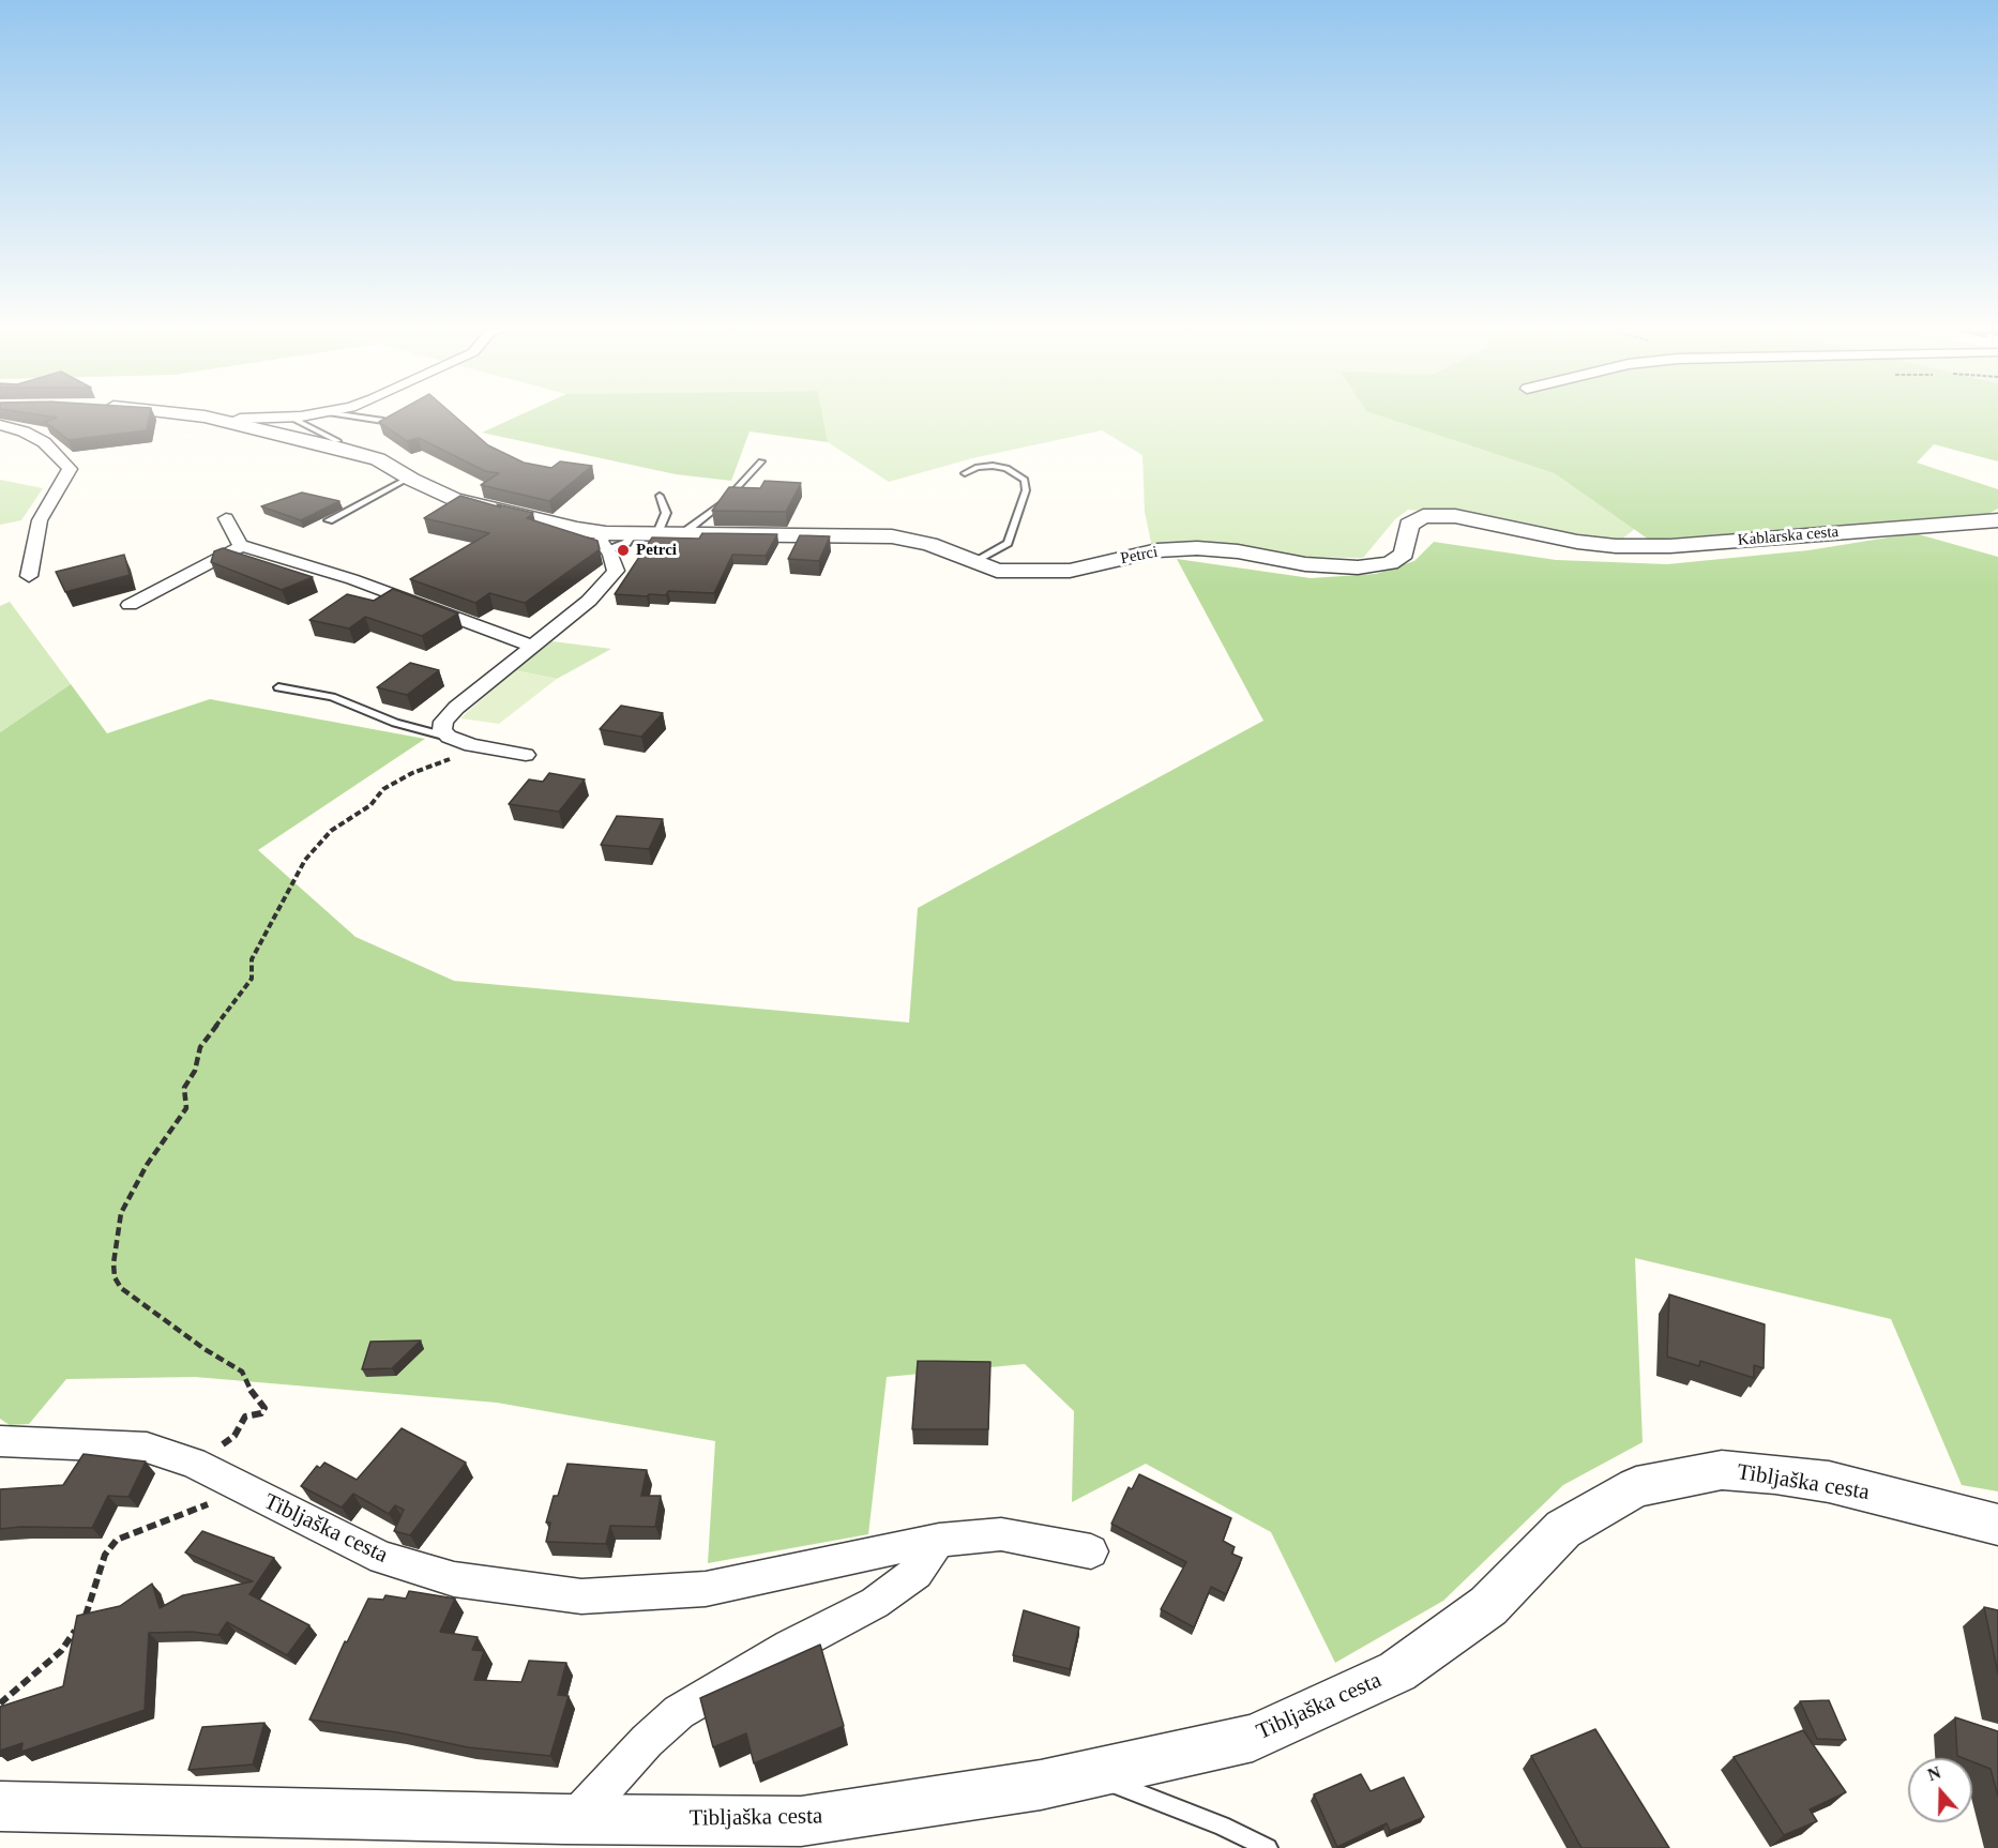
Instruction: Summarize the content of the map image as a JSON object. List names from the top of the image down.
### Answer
{
  "streets": {
    "street": ["Kablarska cesta", "Petrci", "Tibljaška cesta"]
  },
  "crossings": [
    ["Kablarska cesta", "Petrci"]
  ],
  "places": ["Petrci"],
  "north": "top"
}
